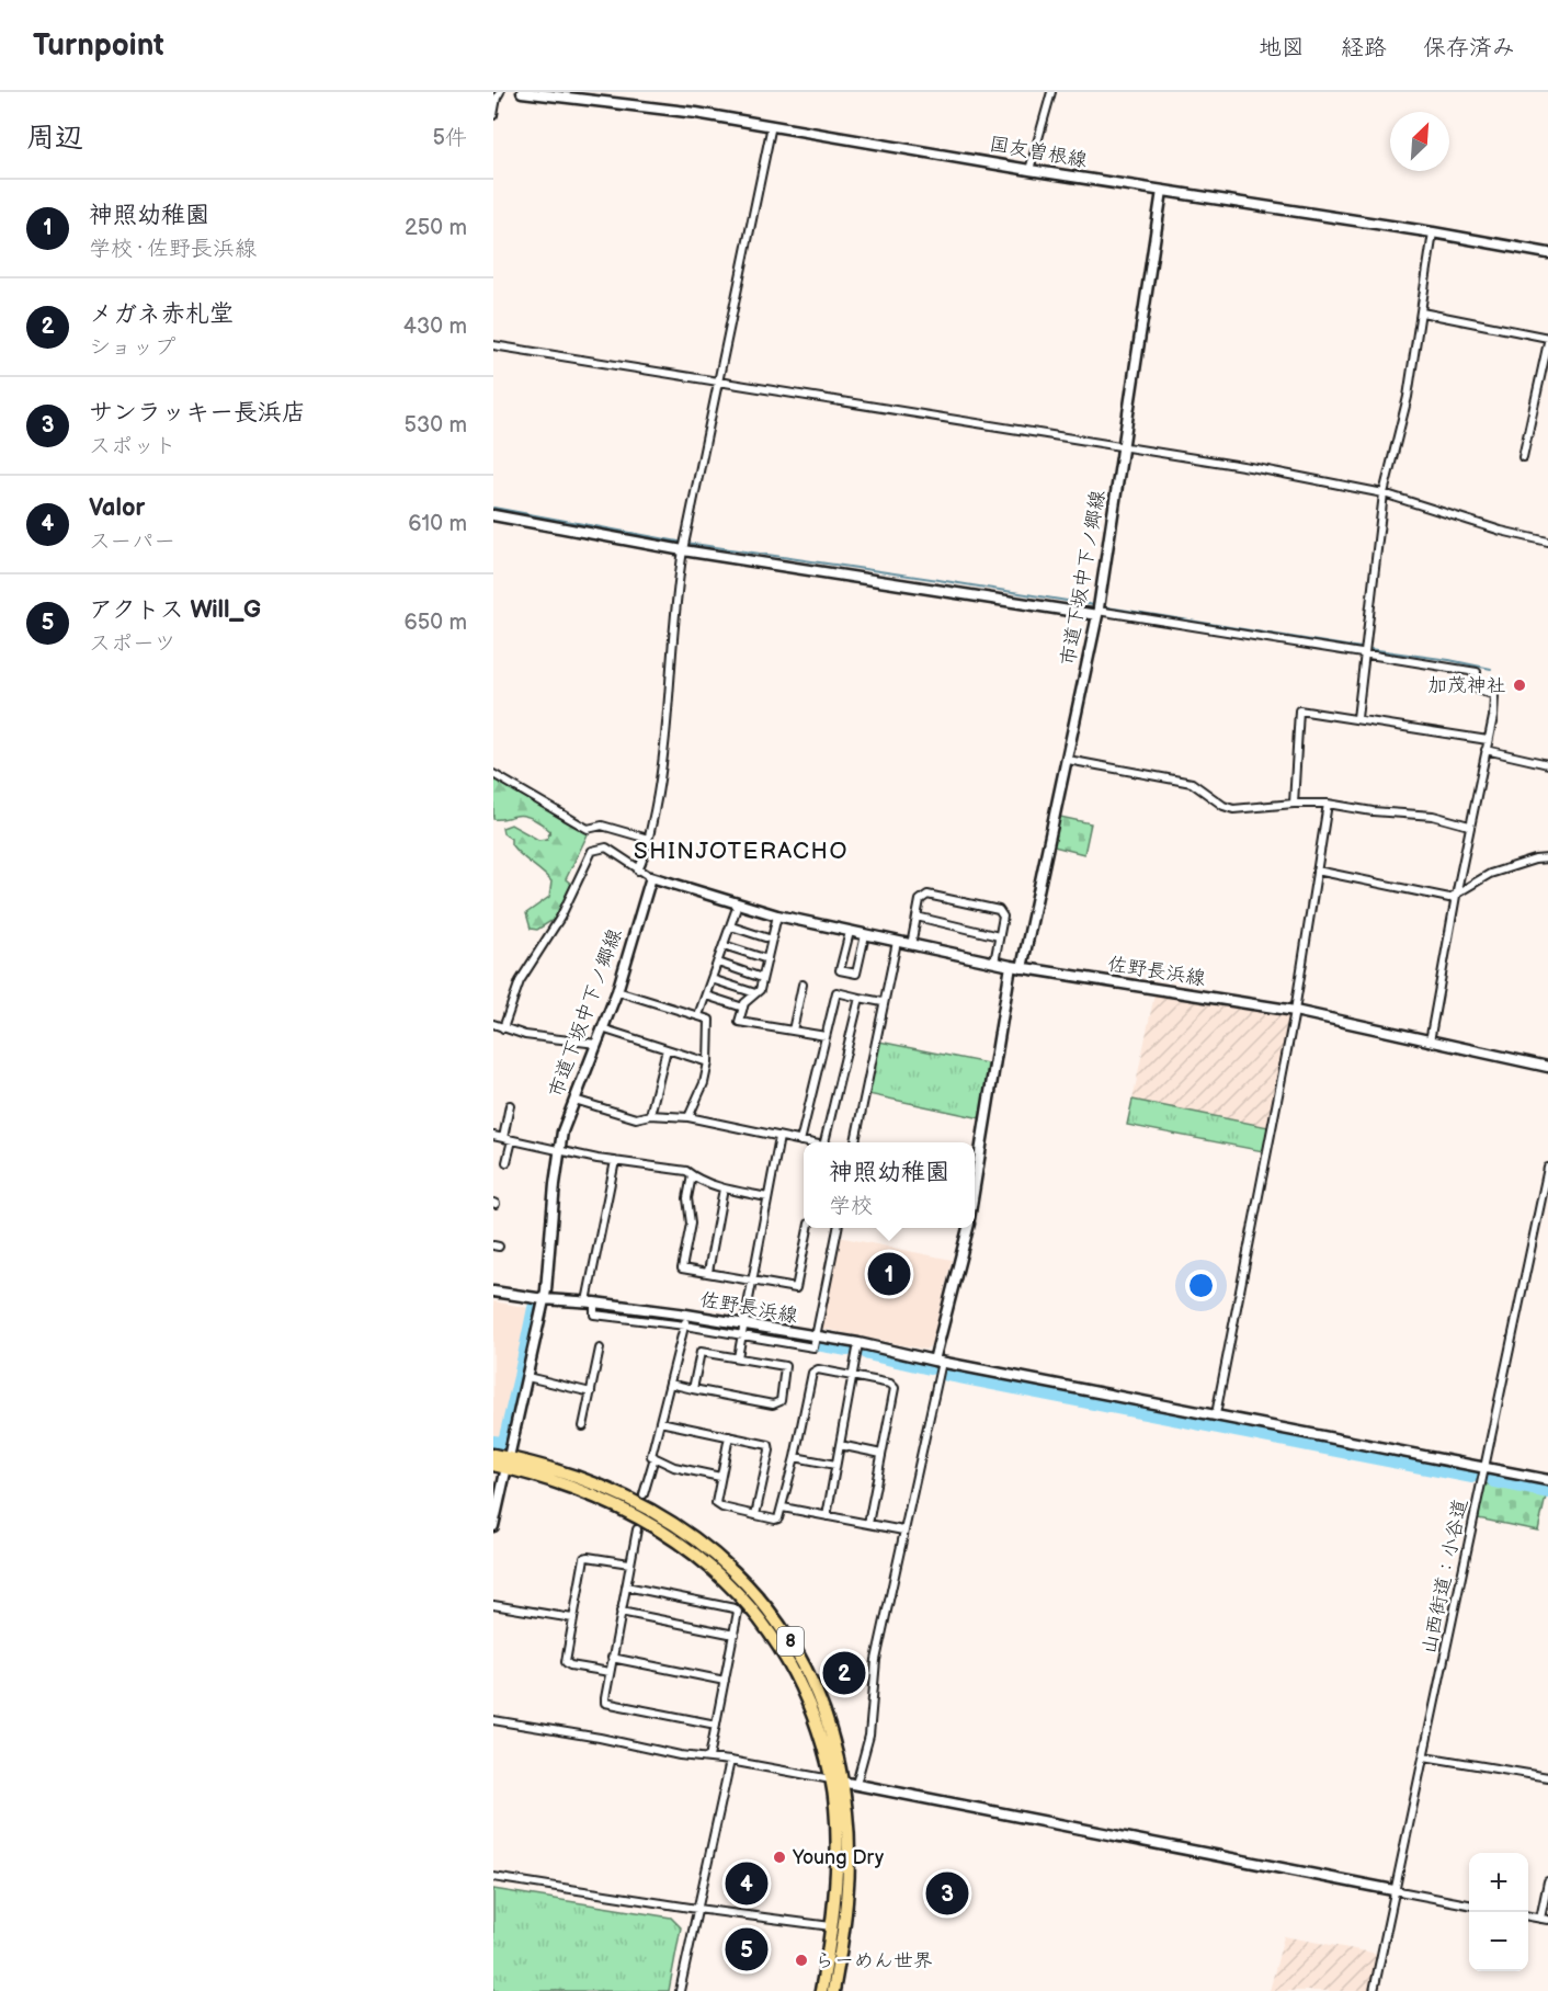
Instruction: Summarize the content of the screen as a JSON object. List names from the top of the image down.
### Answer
{
  "streets": {
    "highway": ["8"],
    "street": [
      "国友曽根線",
      "市道下坂中下ノ郷線",
      "佐野長浜線",
      "山西街道：小谷道"
    ]
  },
  "crossings": [
    ["国友曽根線", "市道下坂中下ノ郷線"],
    ["市道下坂中下ノ郷線", "佐野長浜線"],
    ["市道下坂中下ノ郷線", "8"],
    ["佐野長浜線", "山西街道：小谷道"]
  ],
  "districts": ["SHINJOTERACHO"],
  "places": ["加茂神社", "Young Dry", "らーめん世界"],
  "north": "top right",
  "page": {
    "header": "Turnpoint",
    "nav": ["地図", "経路", "保存済み"],
    "heading": ["周辺", "5件"],
    "list": [
      {
        "mark": "1",
        "name": "神照幼稚園",
        "note": "学校 · 佐野長浜線",
        "value": "250 m"
      },
      {
        "mark": "2",
        "name": "メガネ赤札堂",
        "note": "ショップ",
        "value": "430 m"
      },
      {
        "mark": "3",
        "name": "サンラッキー長浜店",
        "note": "スポット",
        "value": "530 m"
      },
      {
        "mark": "4",
        "name": "Valor",
        "note": "スーパー",
        "value": "610 m"
      },
      {
        "mark": "5",
        "name": "アクトス Will_G",
        "note": "スポーツ",
        "value": "650 m"
      }
    ],
    "popup": ["神照幼稚園", "学校"],
    "pins": [
      "1",
      "2",
      "4",
      "3",
      "5"
    ],
    "map_buttons": ["+", "−"]
  }
}
